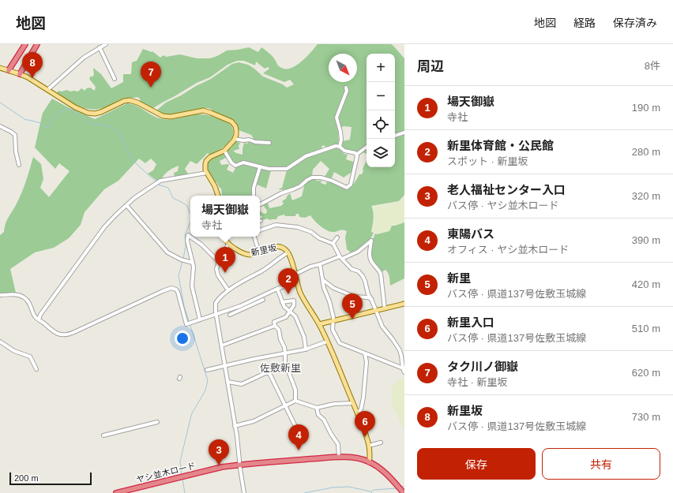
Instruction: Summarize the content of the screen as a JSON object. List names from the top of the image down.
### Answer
{
  "streets": {
    "highway": ["ヤシ並木ロード"],
    "main road": ["新里坂"]
  },
  "crossings": [
    ["新里坂", "ヤシ並木ロード"]
  ],
  "districts": ["佐敷新里"],
  "scale_bar": "200 m",
  "north": "bottom right",
  "page": {
    "header": "地図",
    "nav": ["地図", "経路", "保存済み"],
    "heading": ["周辺", "8件"],
    "pins": [
      "8",
      "7",
      "1",
      "2",
      "5",
      "6",
      "4",
      "3"
    ],
    "map_buttons": ["+", "−"],
    "list": [
      {
        "mark": "1",
        "name": "場天御嶽",
        "note": "寺社",
        "value": "190 m"
      },
      {
        "mark": "2",
        "name": "新里体育館・公民館",
        "note": "スポット · 新里坂",
        "value": "280 m"
      },
      {
        "mark": "3",
        "name": "老人福祉センター入口",
        "note": "バス停 · ヤシ並木ロード",
        "value": "320 m"
      },
      {
        "mark": "4",
        "name": "東陽バス",
        "note": "オフィス · ヤシ並木ロード",
        "value": "390 m"
      },
      {
        "mark": "5",
        "name": "新里",
        "note": "バス停 · 県道137号佐敷玉城線",
        "value": "420 m"
      },
      {
        "mark": "6",
        "name": "新里入口",
        "note": "バス停 · 県道137号佐敷玉城線",
        "value": "510 m"
      },
      {
        "mark": "7",
        "name": "タク川ノ御嶽",
        "note": "寺社 · 新里坂",
        "value": "620 m"
      },
      {
        "mark": "8",
        "name": "新里坂",
        "note": "バス停 · 県道137号佐敷玉城線",
        "value": "730 m"
      }
    ],
    "popup": ["場天御嶽", "寺社"],
    "buttons": ["保存", "共有"],
    "scale": "200 m"
  }
}
